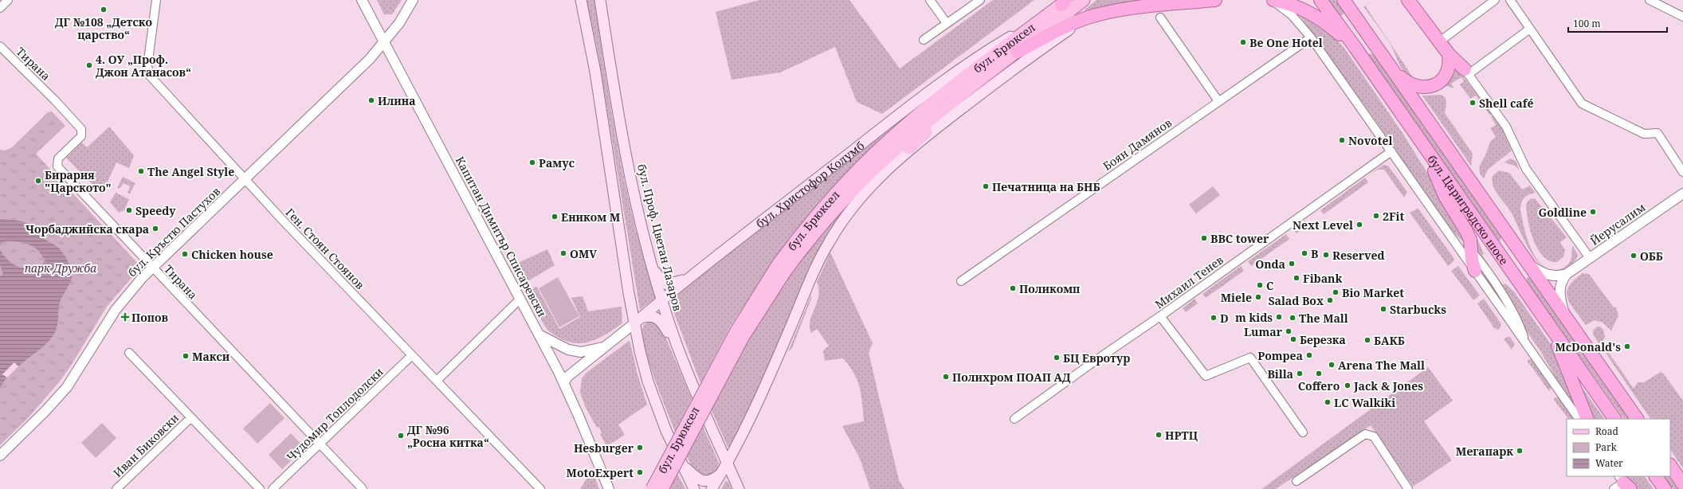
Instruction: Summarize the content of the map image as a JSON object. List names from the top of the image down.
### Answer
{
  "streets": {
    "highway": ["бул. Цариградско шосе"],
    "main road": ["бул. Брюксел", "бул. Христофор Колумб", "бул. Проф. Цветан Лазаров"],
    "street": [
      "Тирана",
      "Боян Дамянов",
      "Йерусалим",
      "бул. Кръстю Пастухов",
      "Капитан Димитър Списаревски",
      "Ген. Стоян Стоянов",
      "Михаил Тенев",
      "Чудомир Топлодолски",
      "Иван Биковски"
    ]
  },
  "crossings": [
    ["бул. Брюксел", "бул. Христофор Колумб"],
    ["Тирана", "бул. Кръстю Пастухов"],
    ["Тирана", "Чудомир Топлодолски"],
    ["Боян Дамянов", "бул. Цариградско шосе"],
    ["бул. Христофор Колумб", "Капитан Димитър Списаревски"],
    ["бул. Христофор Колумб", "бул. Проф. Цветан Лазаров"],
    ["бул. Цариградско шосе", "Йерусалим"],
    ["бул. Цариградско шосе", "Михаил Тенев"],
    ["бул. Кръстю Пастухов", "Капитан Димитър Списаревски"],
    ["бул. Кръстю Пастухов", "Ген. Стоян Стоянов"],
    ["Ген. Стоян Стоянов", "Чудомир Топлодолски"]
  ],
  "parks": ["парк Дружба"],
  "places": {
    "other": [
      "ДГ №108 „Детско царство“",
      "Be One Hotel",
      "4. ОУ „Проф. Джон Атанасов“",
      "Илина",
      "Shell café",
      "Novotel",
      "Рамус",
      "The Angel Style",
      "Бирария \"Царското\"",
      "Печатница на БНБ",
      "Speedy",
      "Goldline",
      "2Fit",
      "Еником М",
      "Next Level",
      "Чорбаджийска скара",
      "BBC tower",
      "OMV",
      "B",
      "Chicken house",
      "Reserved",
      "ОББ",
      "Onda",
      "Fibank",
      "C",
      "Поликомп",
      "Bio Market",
      "Miele",
      "Salad Box",
      "Starbucks",
      "m kids",
      "D",
      "The Mall",
      "Lumar",
      "Березка",
      "БАКБ",
      "McDonald's",
      "Pompea",
      "Макси",
      "БЦ Евротур",
      "Arena The Mall",
      "Billa",
      "Coffero",
      "Полихром ПОАП АД",
      "Jack & Jones",
      "LC Walkiki",
      "НРТЦ",
      "ДГ №96 „Росна китка“",
      "Hesburger",
      "Мегапарк",
      "MotoExpert"
    ],
    "health": ["Попов"]
  },
  "legend": ["Road", "Park", "Water"],
  "scale_bar": "100 m"
}
